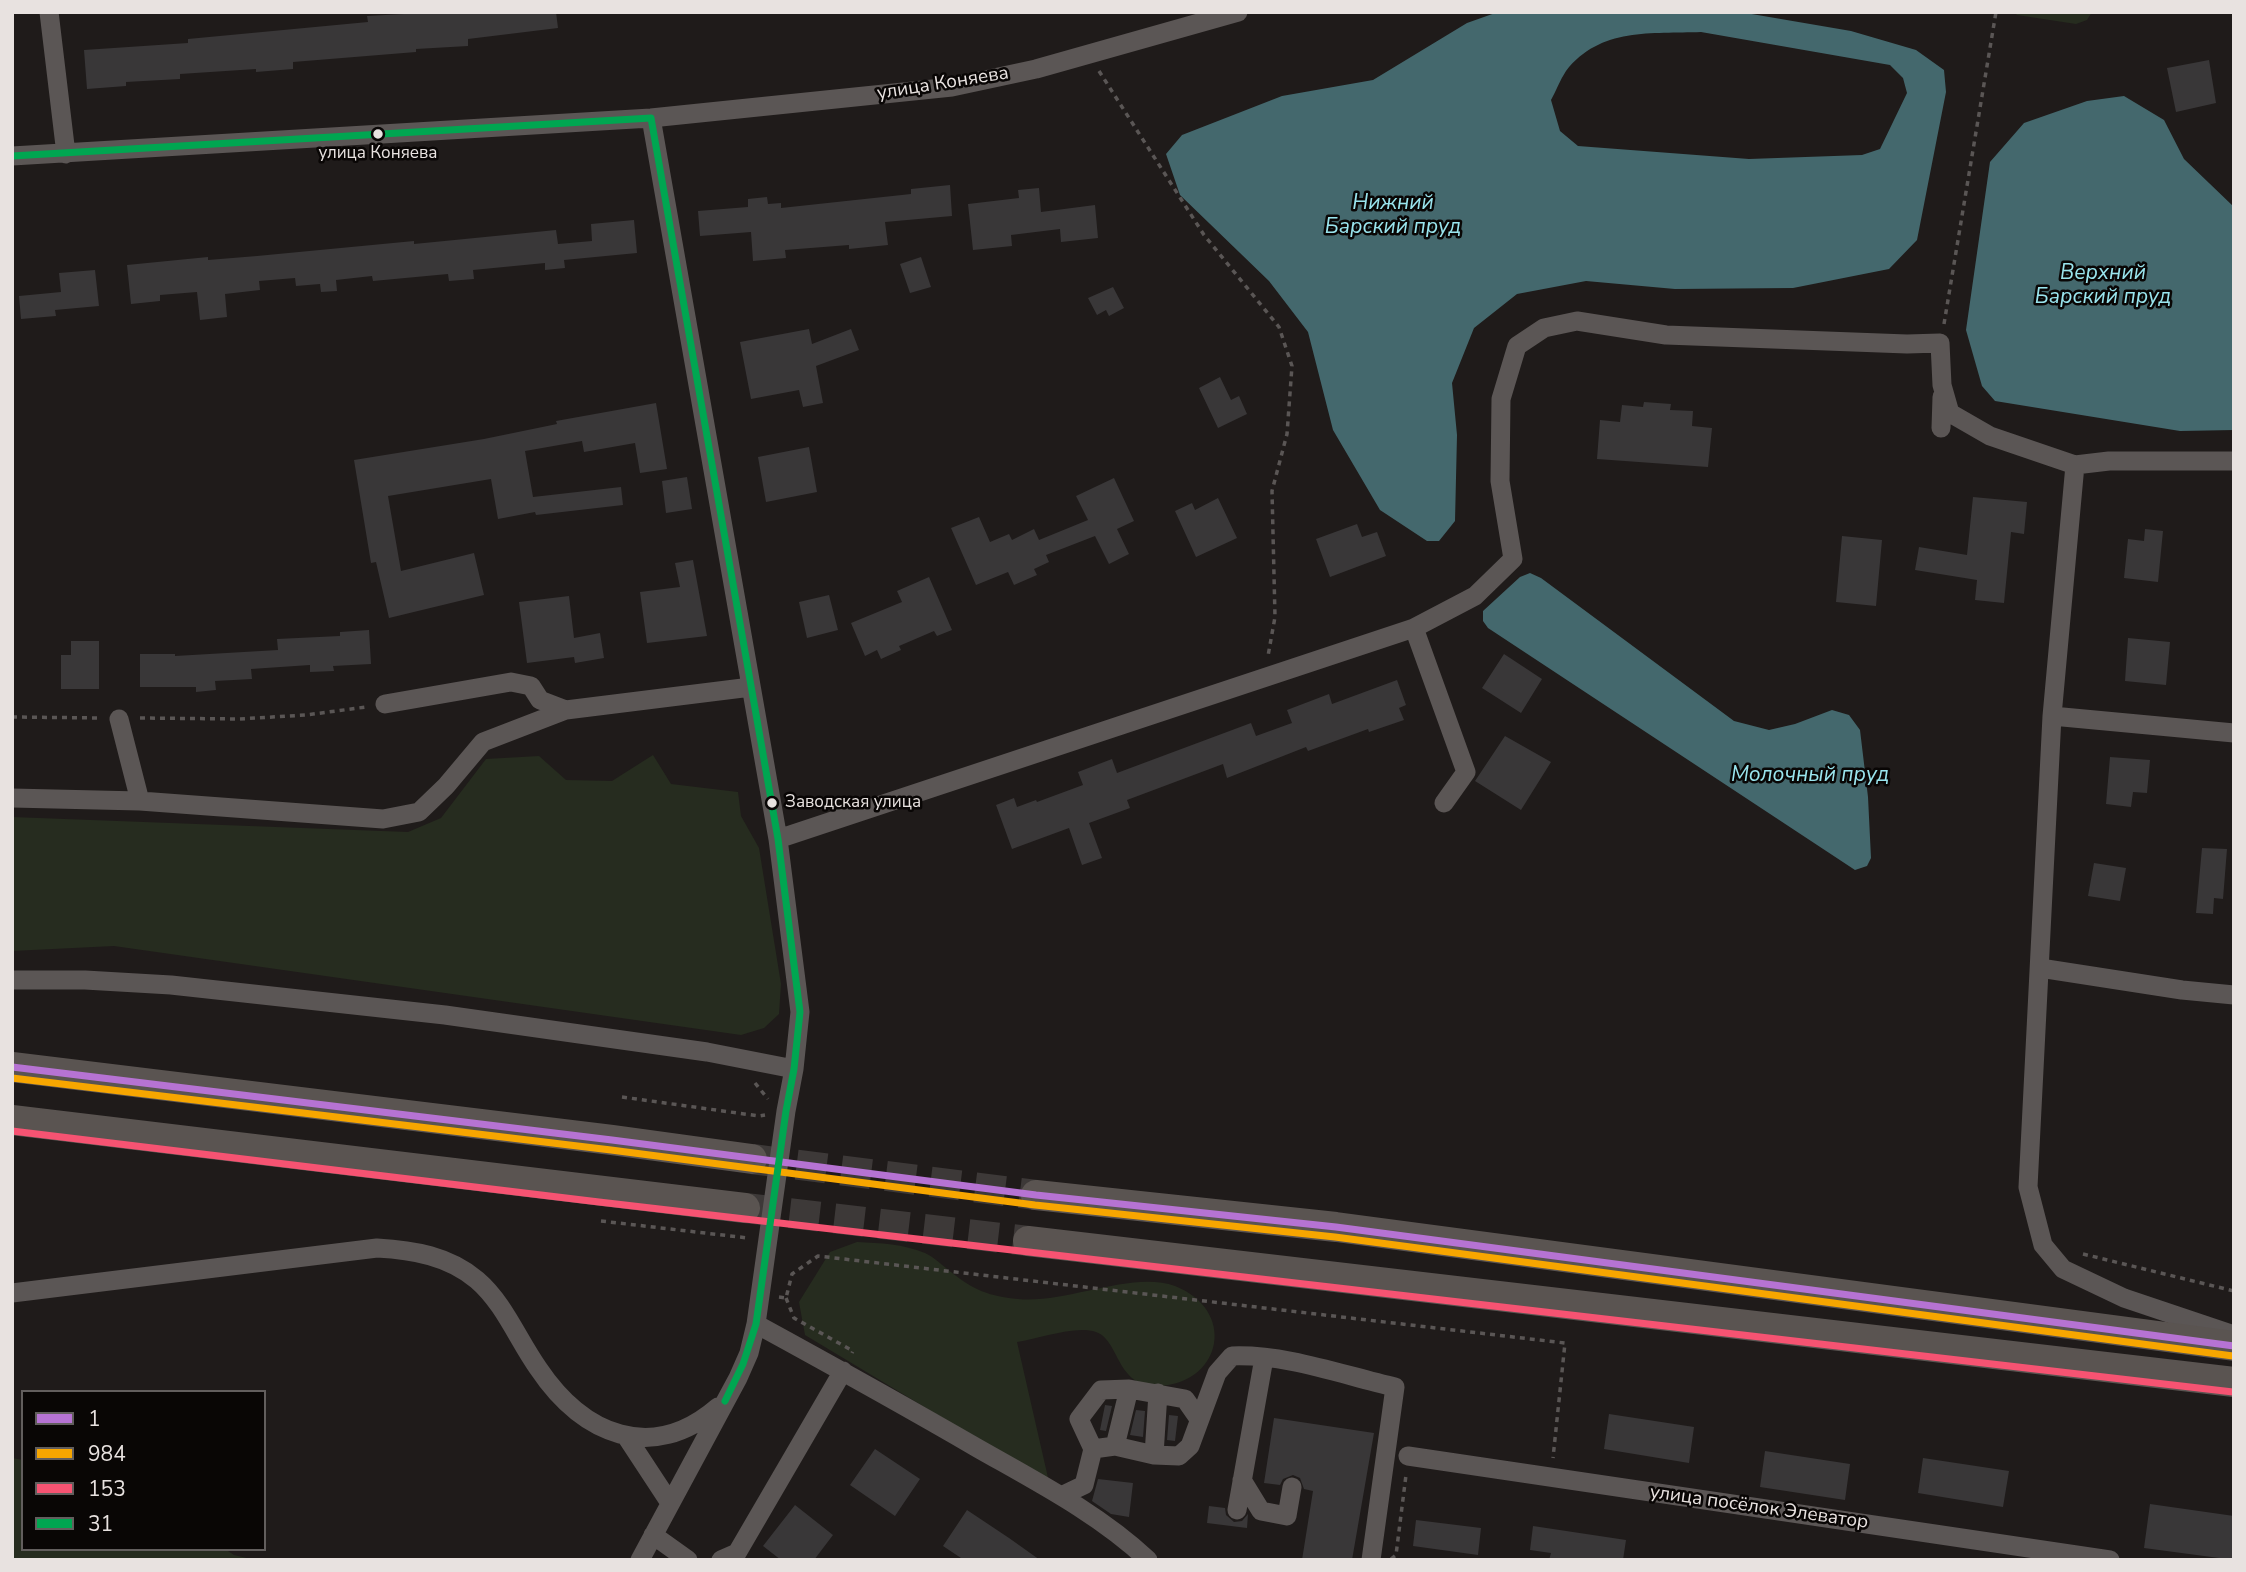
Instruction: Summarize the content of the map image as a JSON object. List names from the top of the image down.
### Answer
{
  "streets": {
    "street": ["улица Коняева", "улица посёлок Элеватор"]
  },
  "water": ["Нижний Барский пруд", "Верхний Барский пруд", "Молочный пруд"],
  "places": ["улица Коняева", "Заводская улица"],
  "lines": [
    "transit line 31",
    "transit line 1",
    "transit line 984",
    "transit line 153"
  ],
  "legend": [
    "1",
    "984",
    "153",
    "31"
  ]
}
